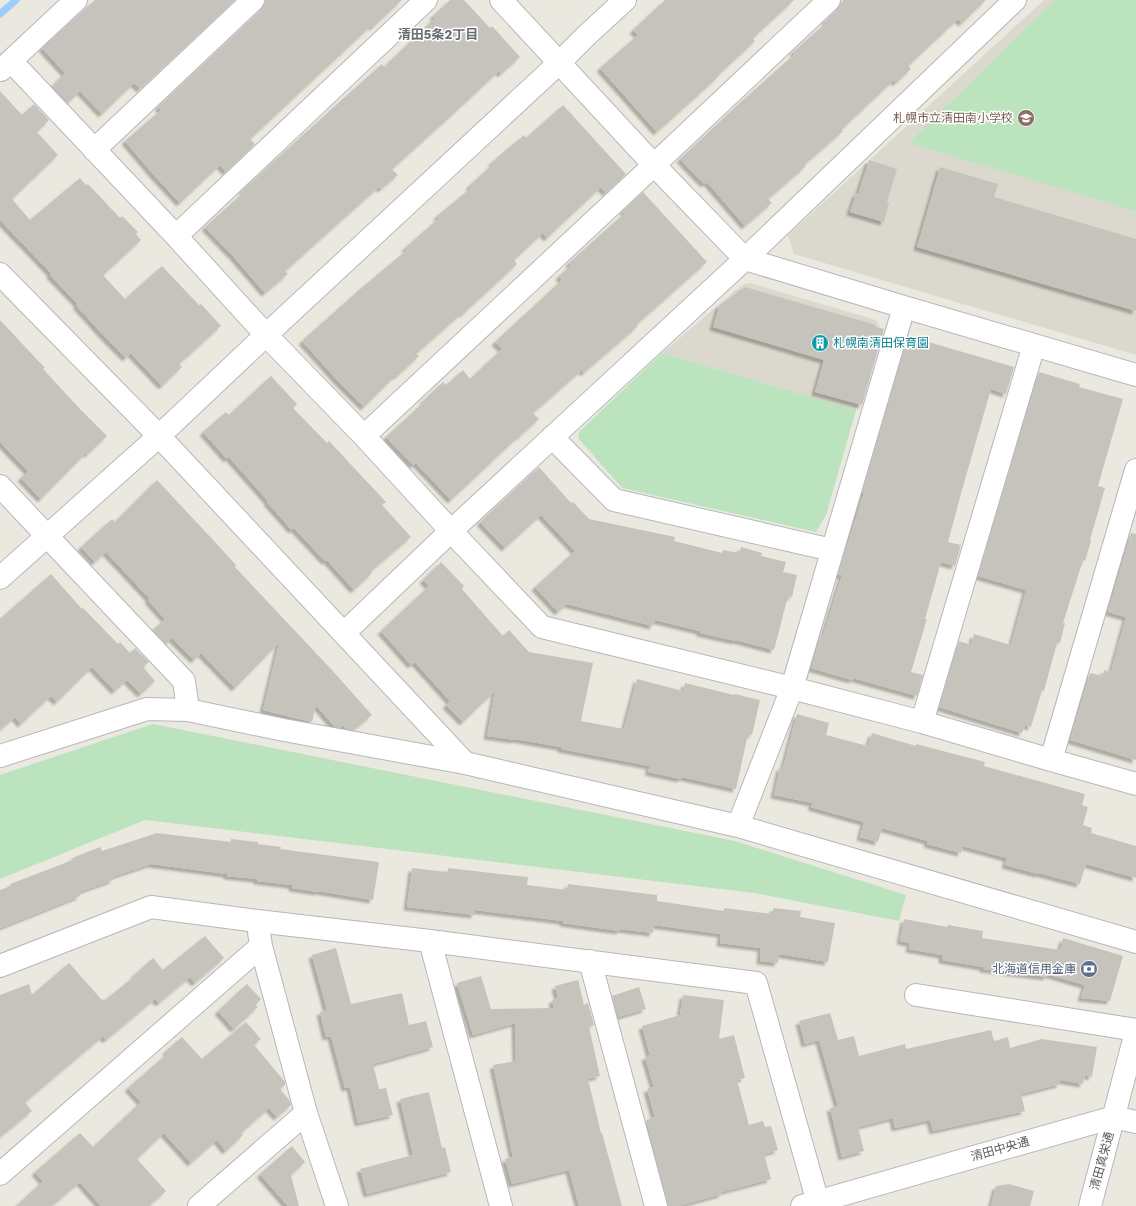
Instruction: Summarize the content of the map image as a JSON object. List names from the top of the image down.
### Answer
{
  "streets": {
    "street": ["清田中央通", "清田真栄通"]
  },
  "crossings": [
    ["清田中央通", "清田真栄通"]
  ],
  "districts": ["清田5条2丁目"],
  "places": {
    "school or university": ["札幌市立清田南小学校"],
    "building": ["札幌南清田保育園"],
    "bank": ["北海道信用金庫"]
  }
}
